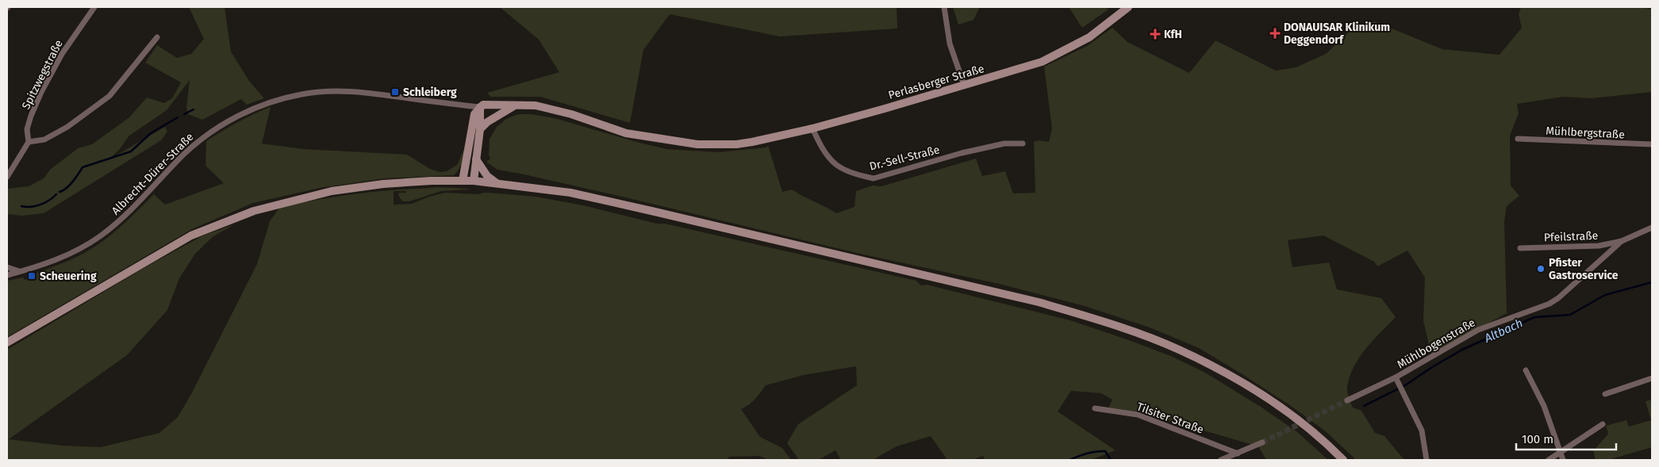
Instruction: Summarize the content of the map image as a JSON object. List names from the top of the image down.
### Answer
{
  "streets": {
    "main road": ["Perlasberger Straße"],
    "street": [
      "Spitzwegstraße",
      "Mühlbergstraße",
      "Dr.-Sell-Straße",
      "Albrecht-Dürer-Straße",
      "Pfeilstraße",
      "Mühlbogenstraße",
      "Tilsiter Straße"
    ]
  },
  "crossings": [
    ["Perlasberger Straße", "Dr.-Sell-Straße"],
    ["Perlasberger Straße", "Albrecht-Dürer-Straße"],
    ["Pfeilstraße", "Mühlbogenstraße"]
  ],
  "water": ["Altbach"],
  "places": {
    "health": ["DONAUISAR Klinikum Deggendorf", "KfH"],
    "transit": ["Schleiberg", "Scheuering"],
    "other": ["Pfister Gastroservice"]
  },
  "scale_bar": "100 m"
}
